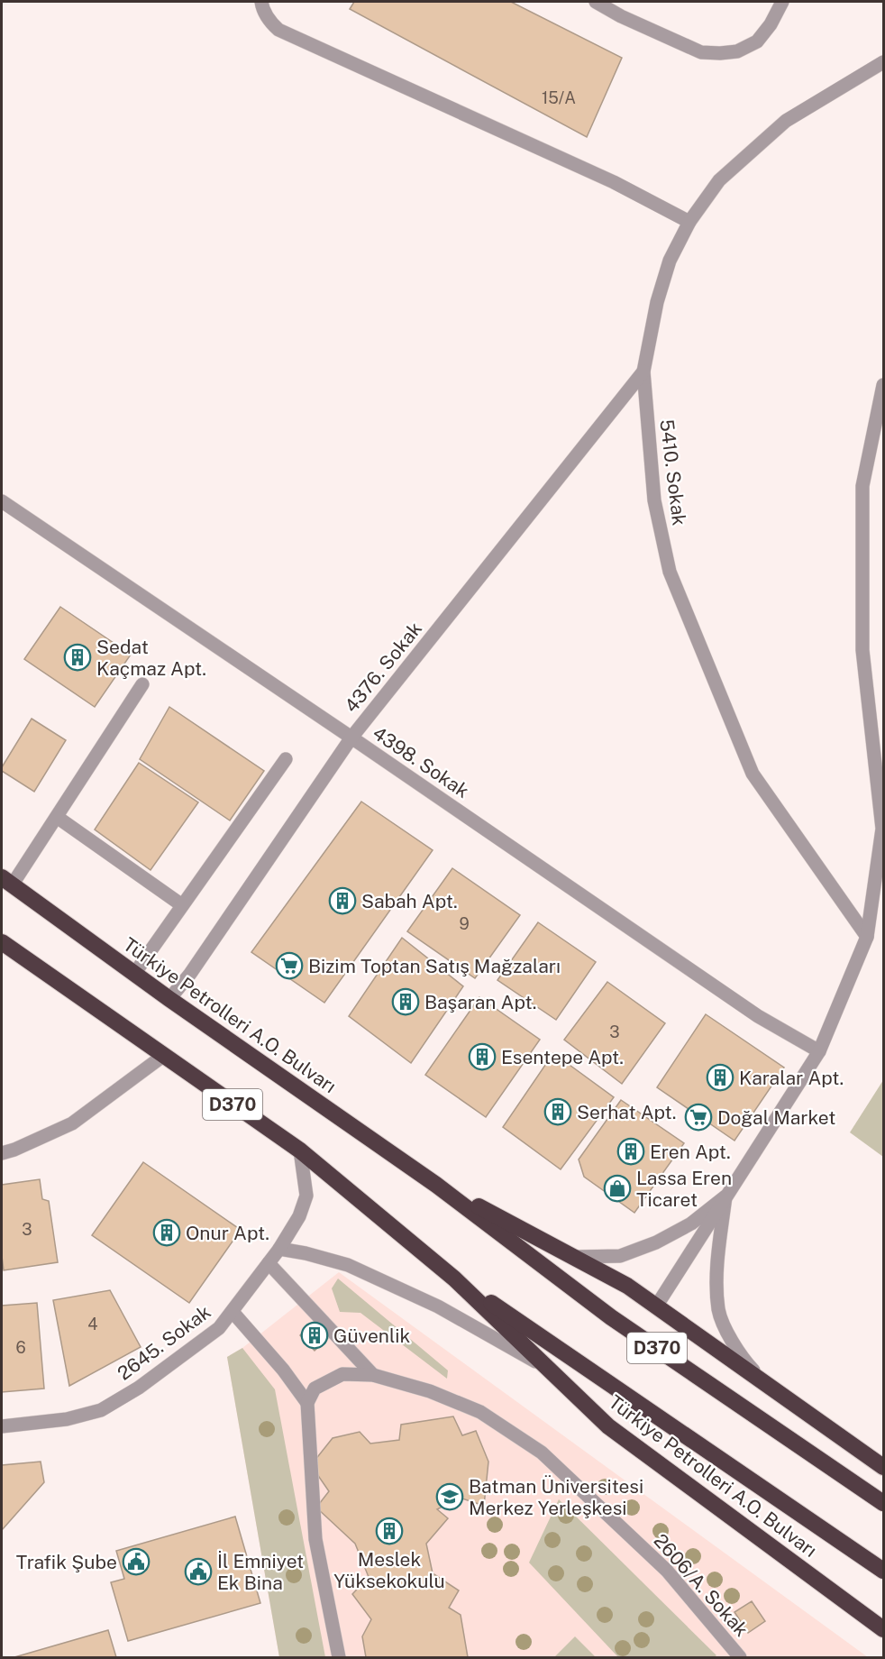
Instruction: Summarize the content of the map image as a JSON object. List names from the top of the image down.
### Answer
{
  "streets": {
    "highway": ["Türkiye Petrolleri A.O. Bulvarı", "D370"],
    "street": [
      "5410. Sokak",
      "4376. Sokak",
      "4398. Sokak",
      "2645. Sokak",
      "2606/A. Sokak"
    ]
  },
  "crossings": [
    ["5410. Sokak", "4376. Sokak"],
    ["4376. Sokak", "4398. Sokak"],
    ["4376. Sokak", "Türkiye Petrolleri A.O. Bulvarı"],
    ["Türkiye Petrolleri A.O. Bulvarı", "2645. Sokak"]
  ],
  "places": {
    "building": [
      "Sedat Kaçmaz Apt.",
      "Sabah Apt.",
      "Başaran Apt.",
      "Esentepe Apt.",
      "Karalar Apt.",
      "Serhat Apt.",
      "Eren Apt.",
      "Onur Apt.",
      "Güvenlik",
      "Meslek Yüksekokulu"
    ],
    "supermarket": ["Bizim Toptan Satış Mağzaları", "Doğal Market"],
    "shop": ["Lassa Eren Ticaret"],
    "school or university": ["Batman Üniversitesi Merkez Yerleşkesi"],
    "public building": ["Trafik Şube", "İl Emniyet Ek Bina"]
  },
  "house_numbers": [
    "15/A",
    "9",
    "3",
    "3",
    "4",
    "6"
  ]
}
